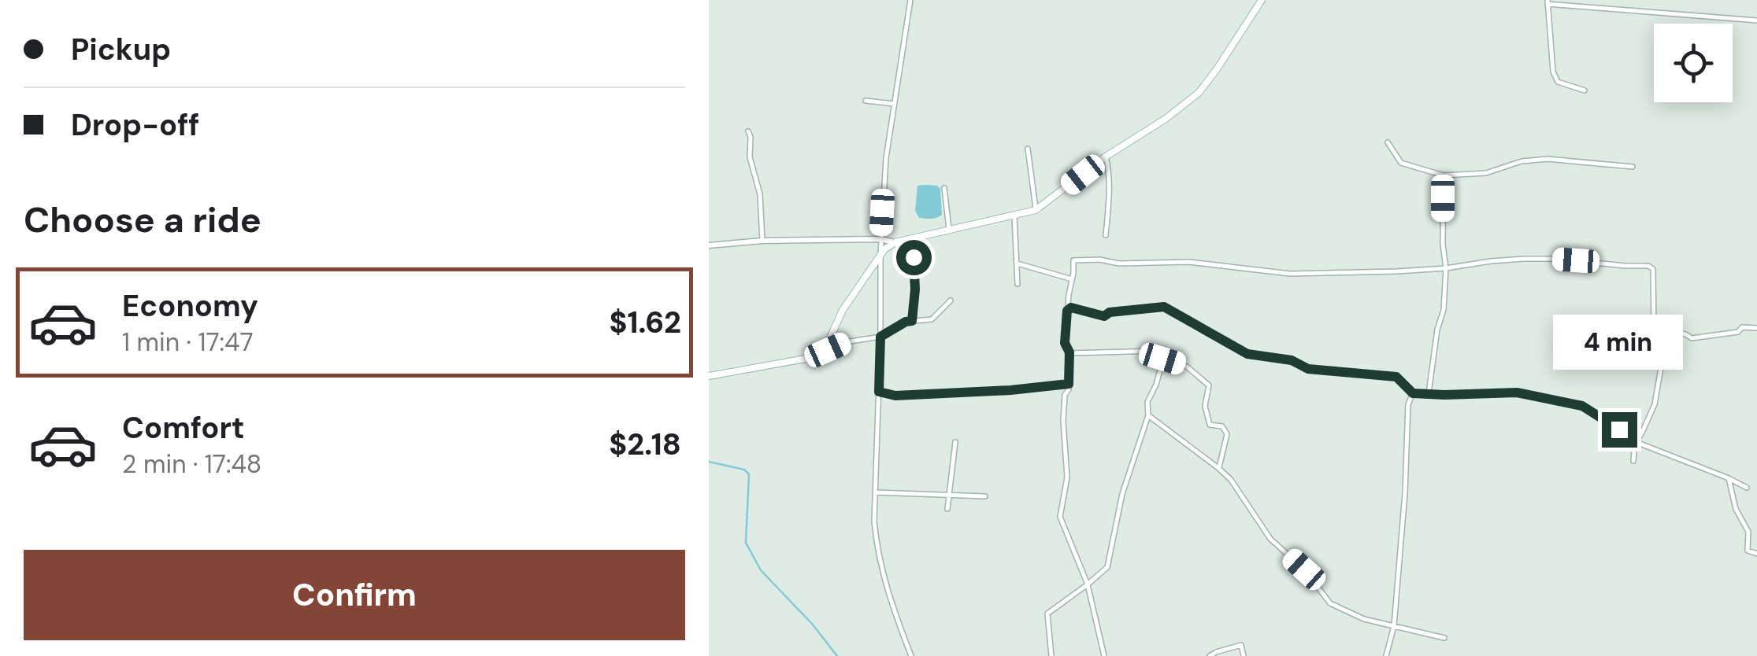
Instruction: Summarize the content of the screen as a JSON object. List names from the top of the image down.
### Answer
{
  "page": {
    "banner": ["Pickup", "Drop-off"],
    "heading": "Choose a ride",
    "list": [
      {
        "name": "Economy",
        "note": "1 min · 17:47",
        "value": "$1.62"
      },
      {
        "name": "Comfort",
        "note": "2 min · 17:48",
        "value": "$2.18"
      }
    ],
    "bubble": "4 min",
    "buttons": "Confirm"
  }
}
